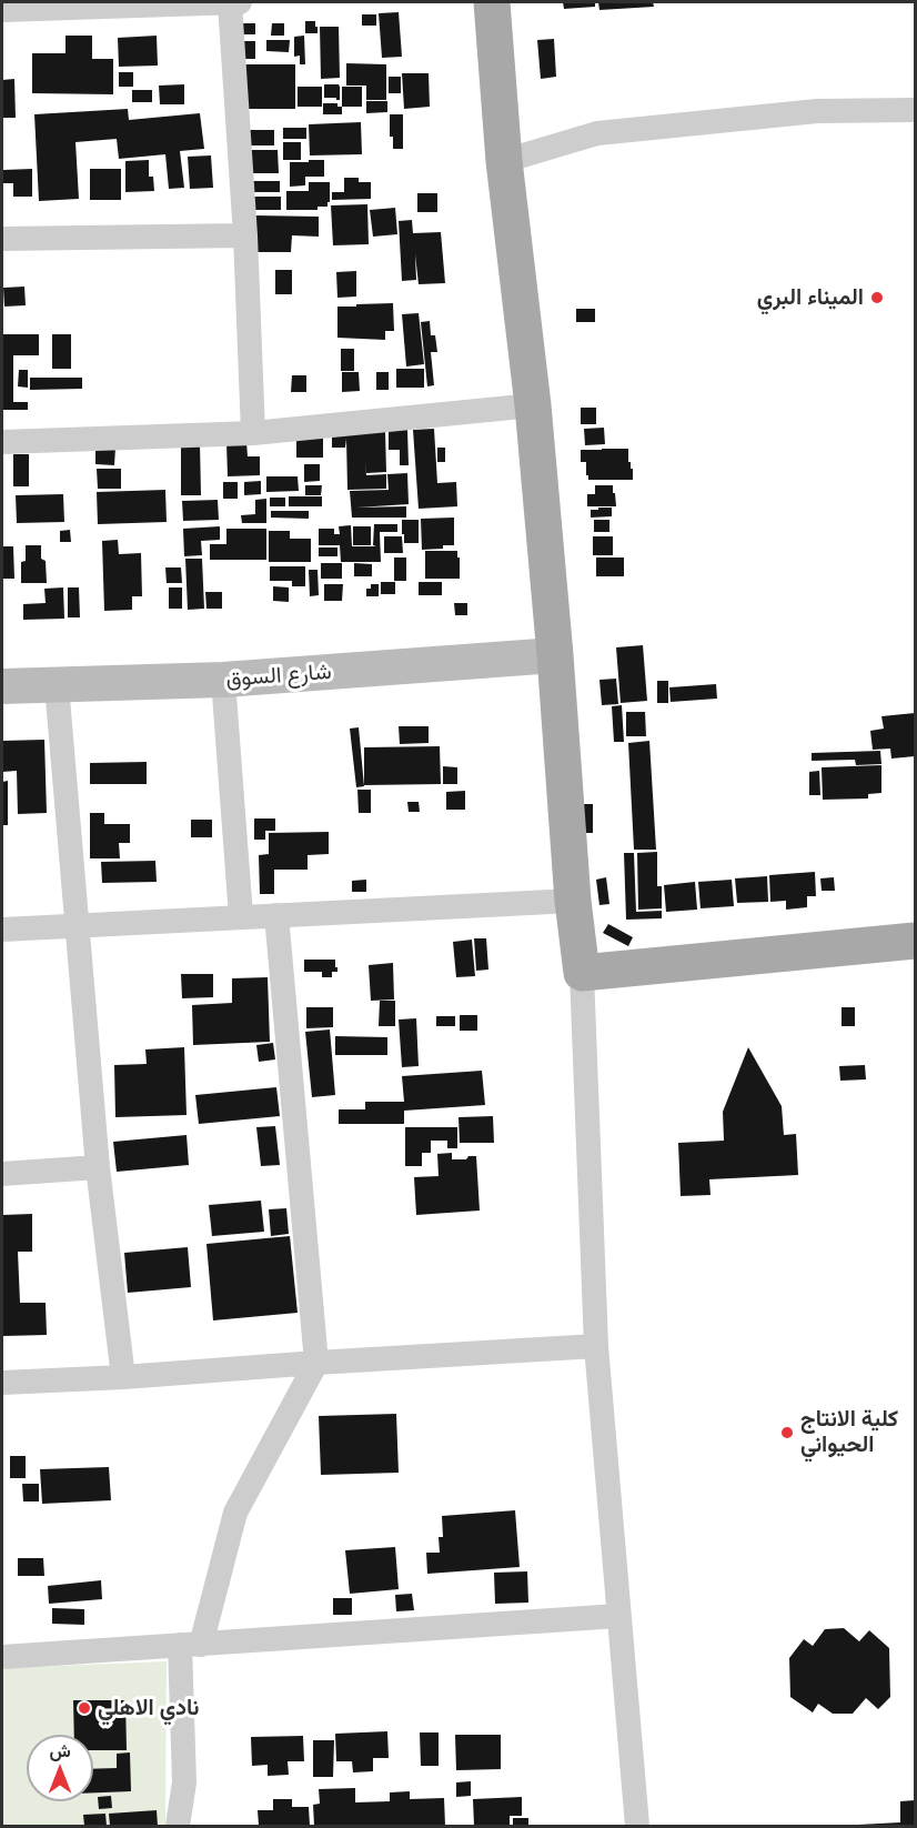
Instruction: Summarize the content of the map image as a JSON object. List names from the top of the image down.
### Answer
{
  "streets": {
    "street": ["شارع السوق"]
  },
  "places": ["الميناء البري", "كلية الانتاج الحيواني", "نادي الاهلي"],
  "north": "top"
}
